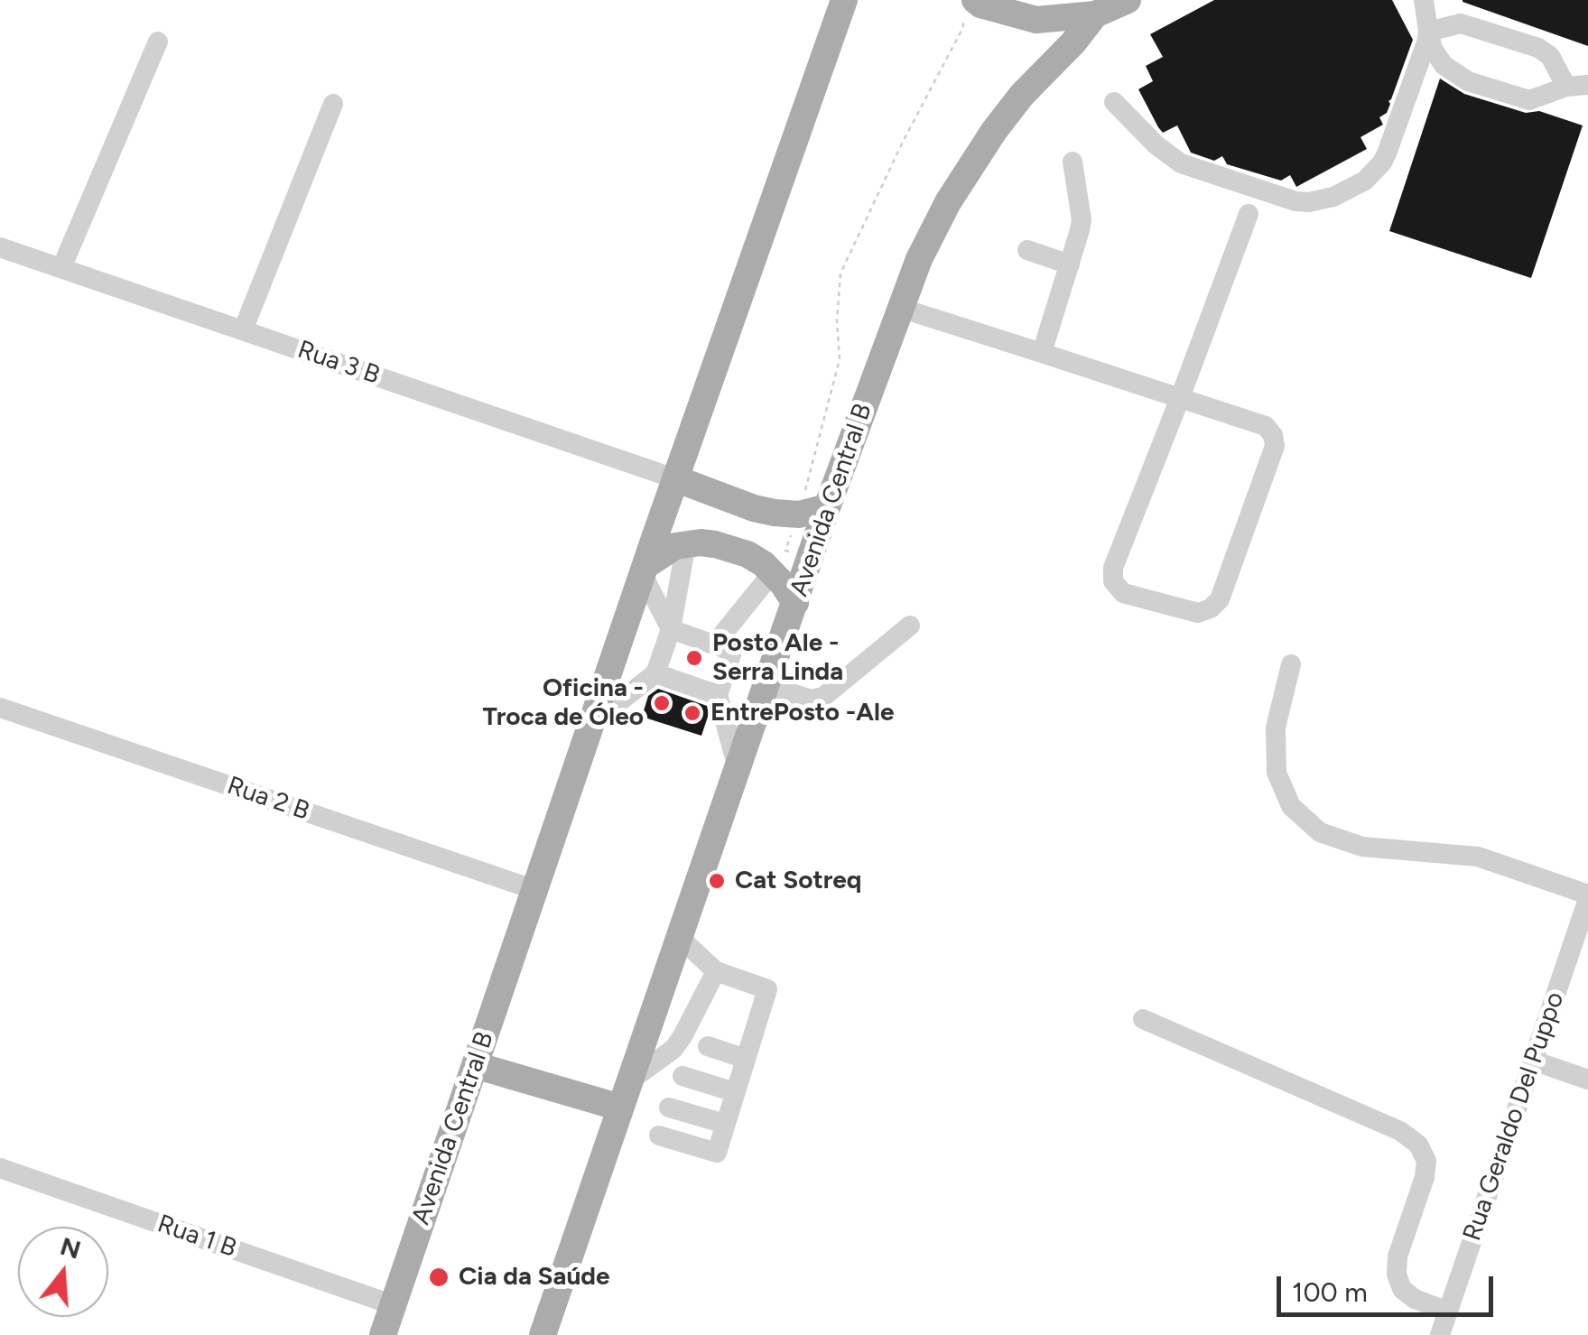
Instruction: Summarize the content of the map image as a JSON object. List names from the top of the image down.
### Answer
{
  "streets": {
    "main road": ["Avenida Central B"],
    "street": [
      "Rua 3 B",
      "Rua 2 B",
      "Rua Geraldo Del Puppo",
      "Rua 1 B"
    ]
  },
  "crossings": [
    ["Rua 3 B", "Avenida Central B"],
    ["Avenida Central B", "Rua 2 B"],
    ["Avenida Central B", "Rua 1 B"]
  ],
  "places": [
    "Posto Ale - Serra Linda",
    "Oficina - Troca de Óleo",
    "EntrePosto -Ale",
    "Cat Sotreq",
    "Cia da Saúde"
  ],
  "scale_bar": "100 m",
  "north": "top"
}
